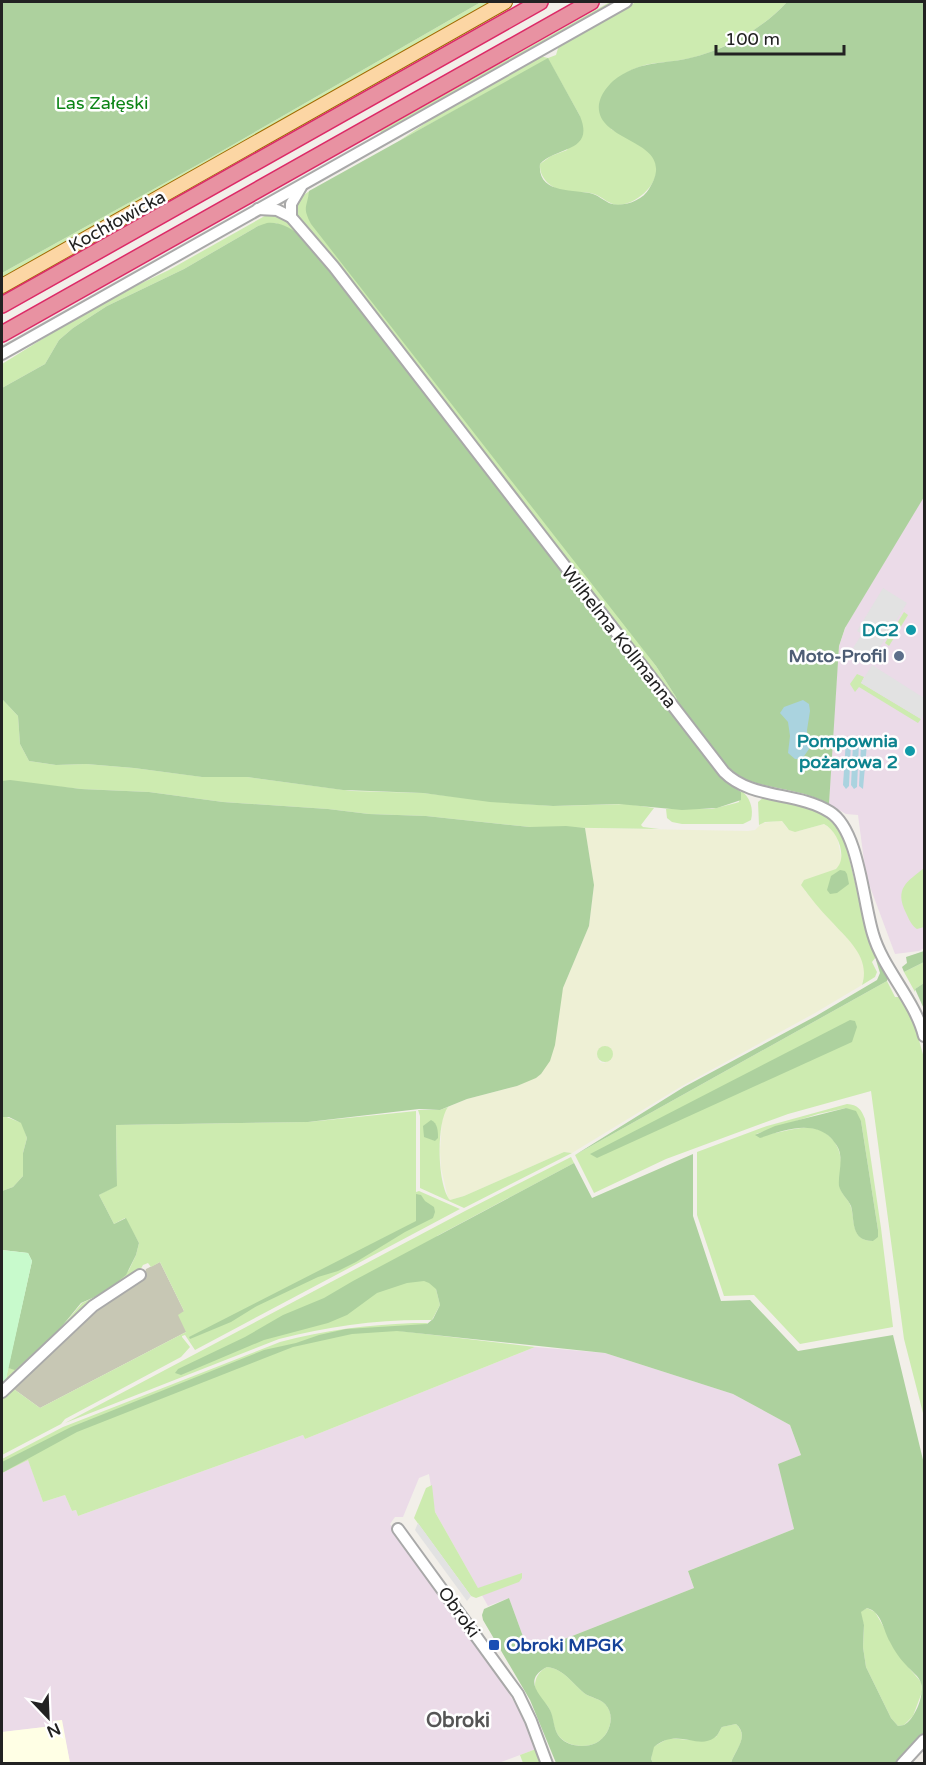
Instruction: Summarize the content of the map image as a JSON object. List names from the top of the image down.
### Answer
{
  "streets": {
    "main road": ["Kochłowicka"],
    "street": ["Wilhelma Kollmanna", "Obroki"]
  },
  "districts": ["Obroki"],
  "parks": ["Las Załęski"],
  "places": {
    "other": ["DC2", "Moto-Profil", "Pompownia pożarowa 2"],
    "transit": ["Obroki MPGK"]
  },
  "scale_bar": "100 m",
  "north": "bottom right"
}
